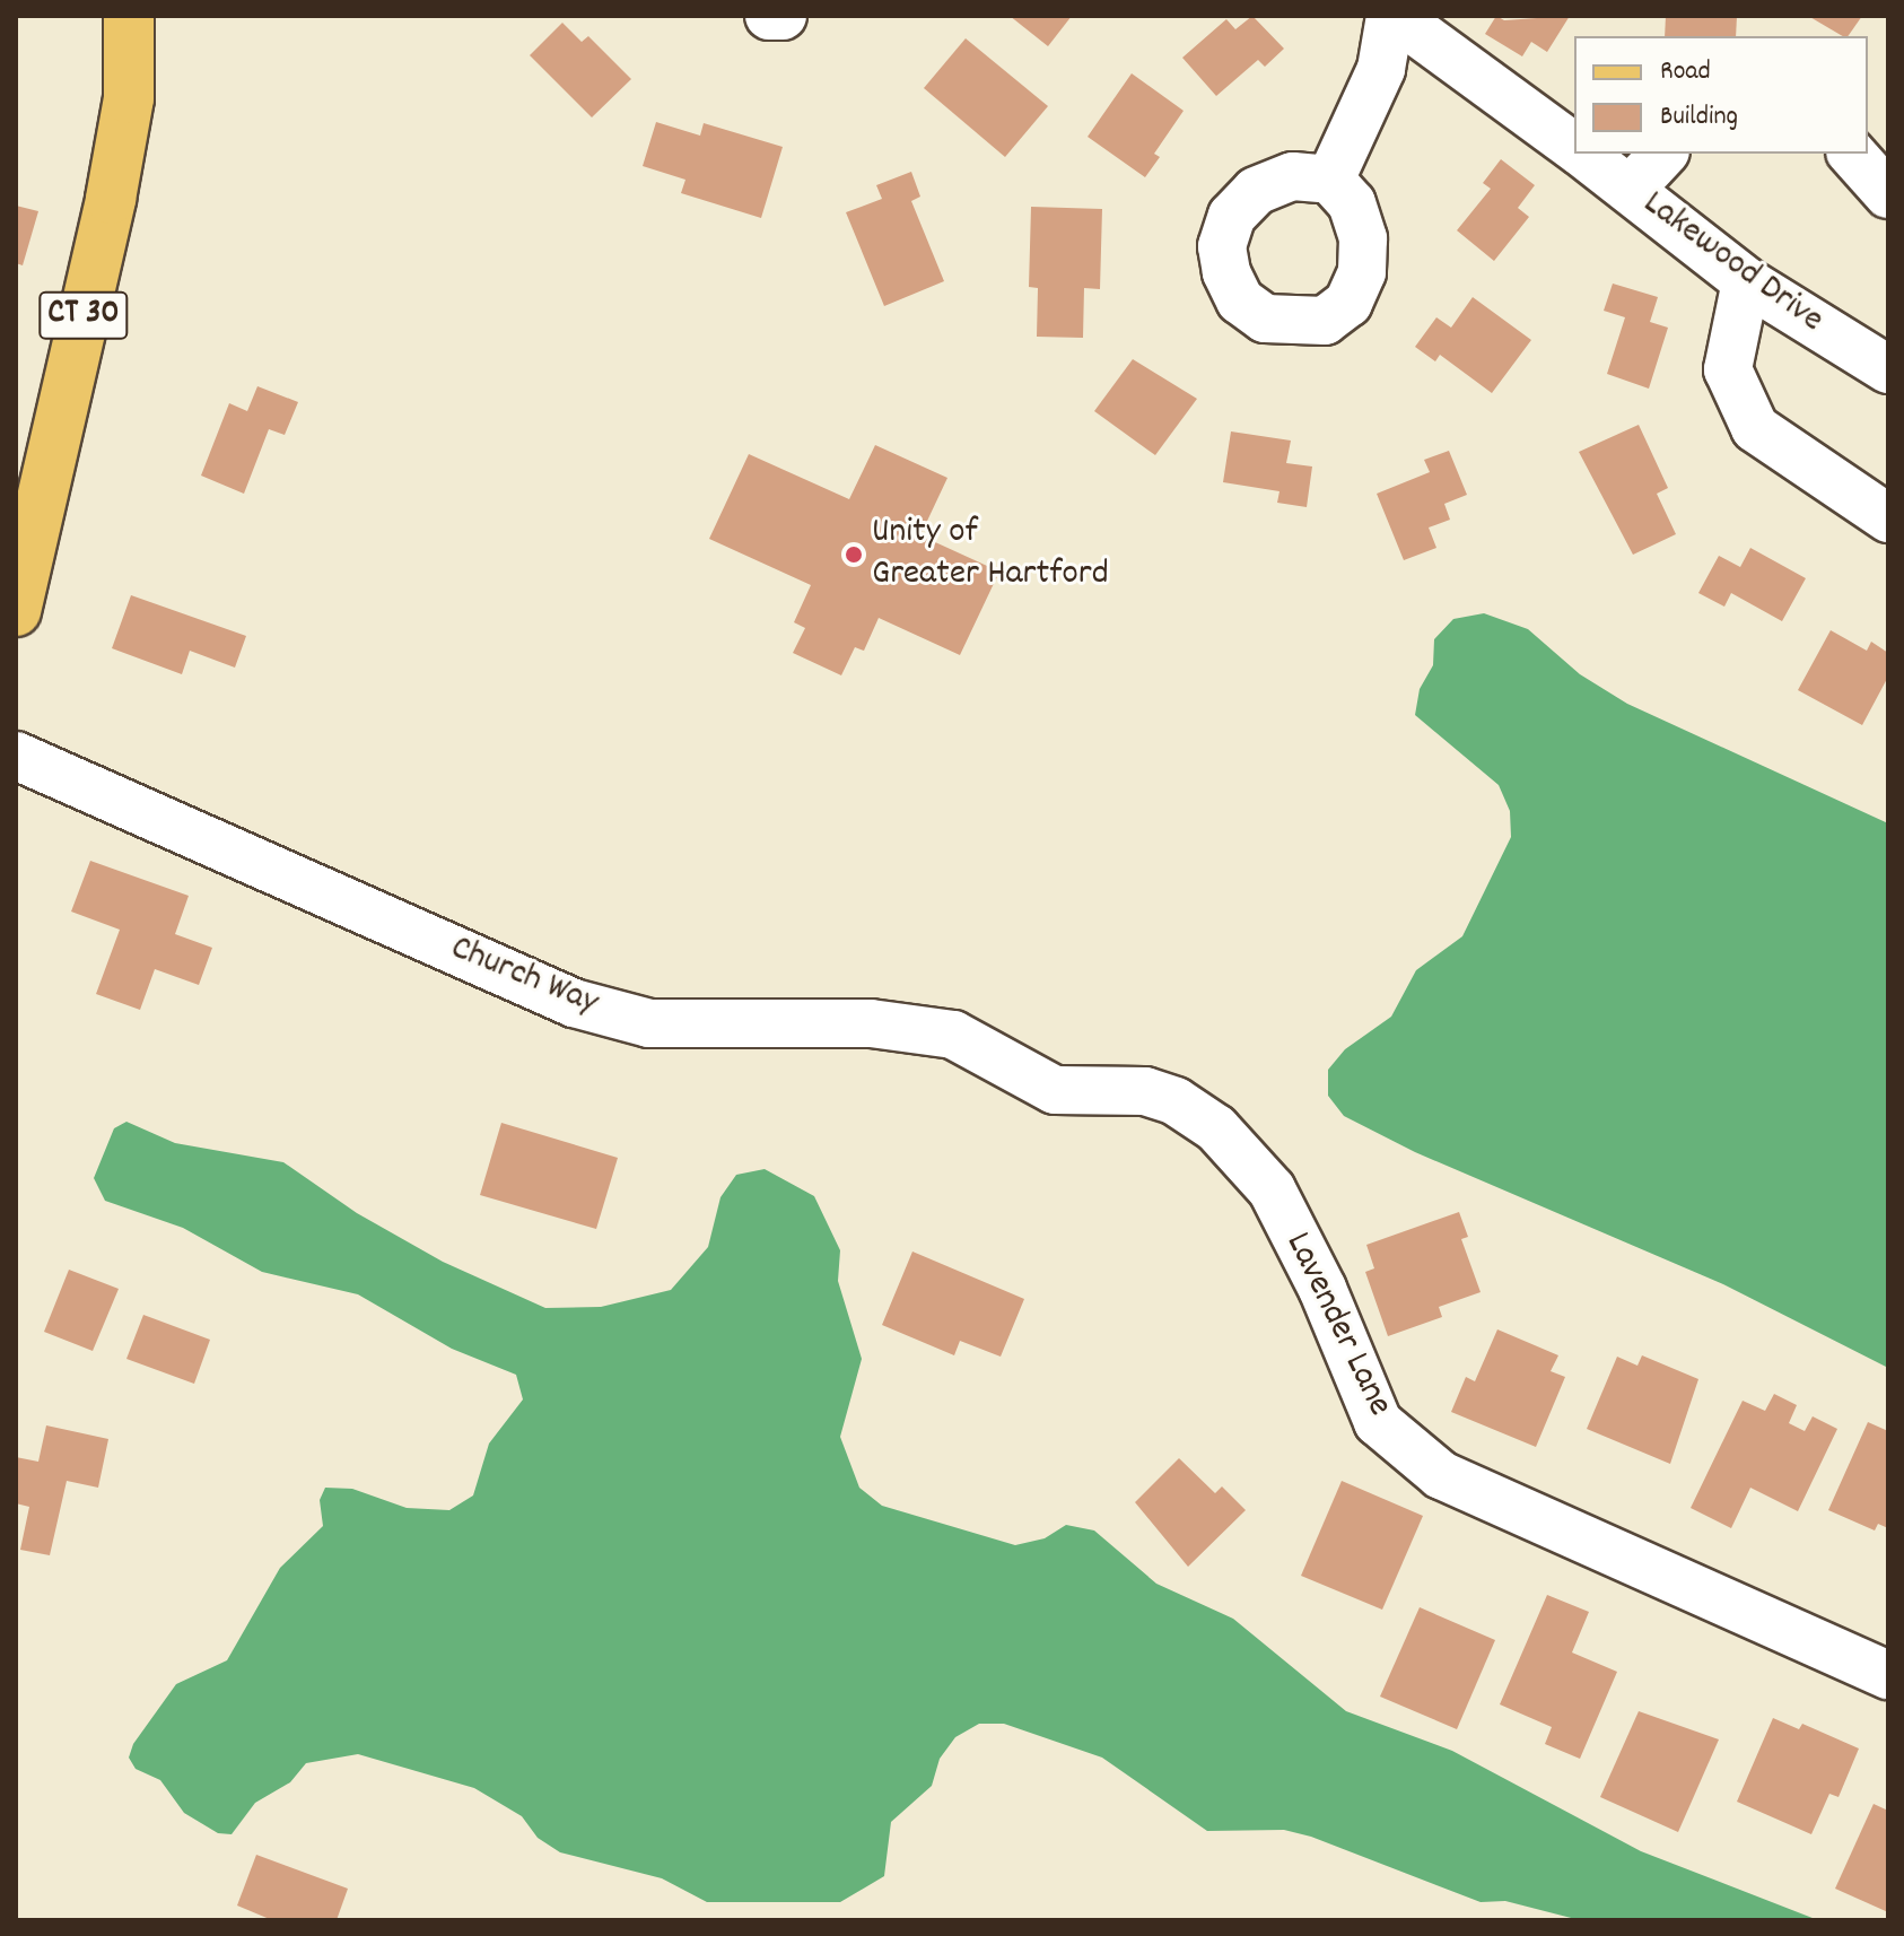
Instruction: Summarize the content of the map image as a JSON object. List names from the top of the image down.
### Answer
{
  "streets": {
    "main road": ["CT 30"],
    "street": ["Lakewood Drive", "Church Way", "Lavender Lane"]
  },
  "crossings": [
    ["Church Way", "Lavender Lane"]
  ],
  "places": ["Unity of Greater Hartford"],
  "legend": ["Road", "Building"]
}
